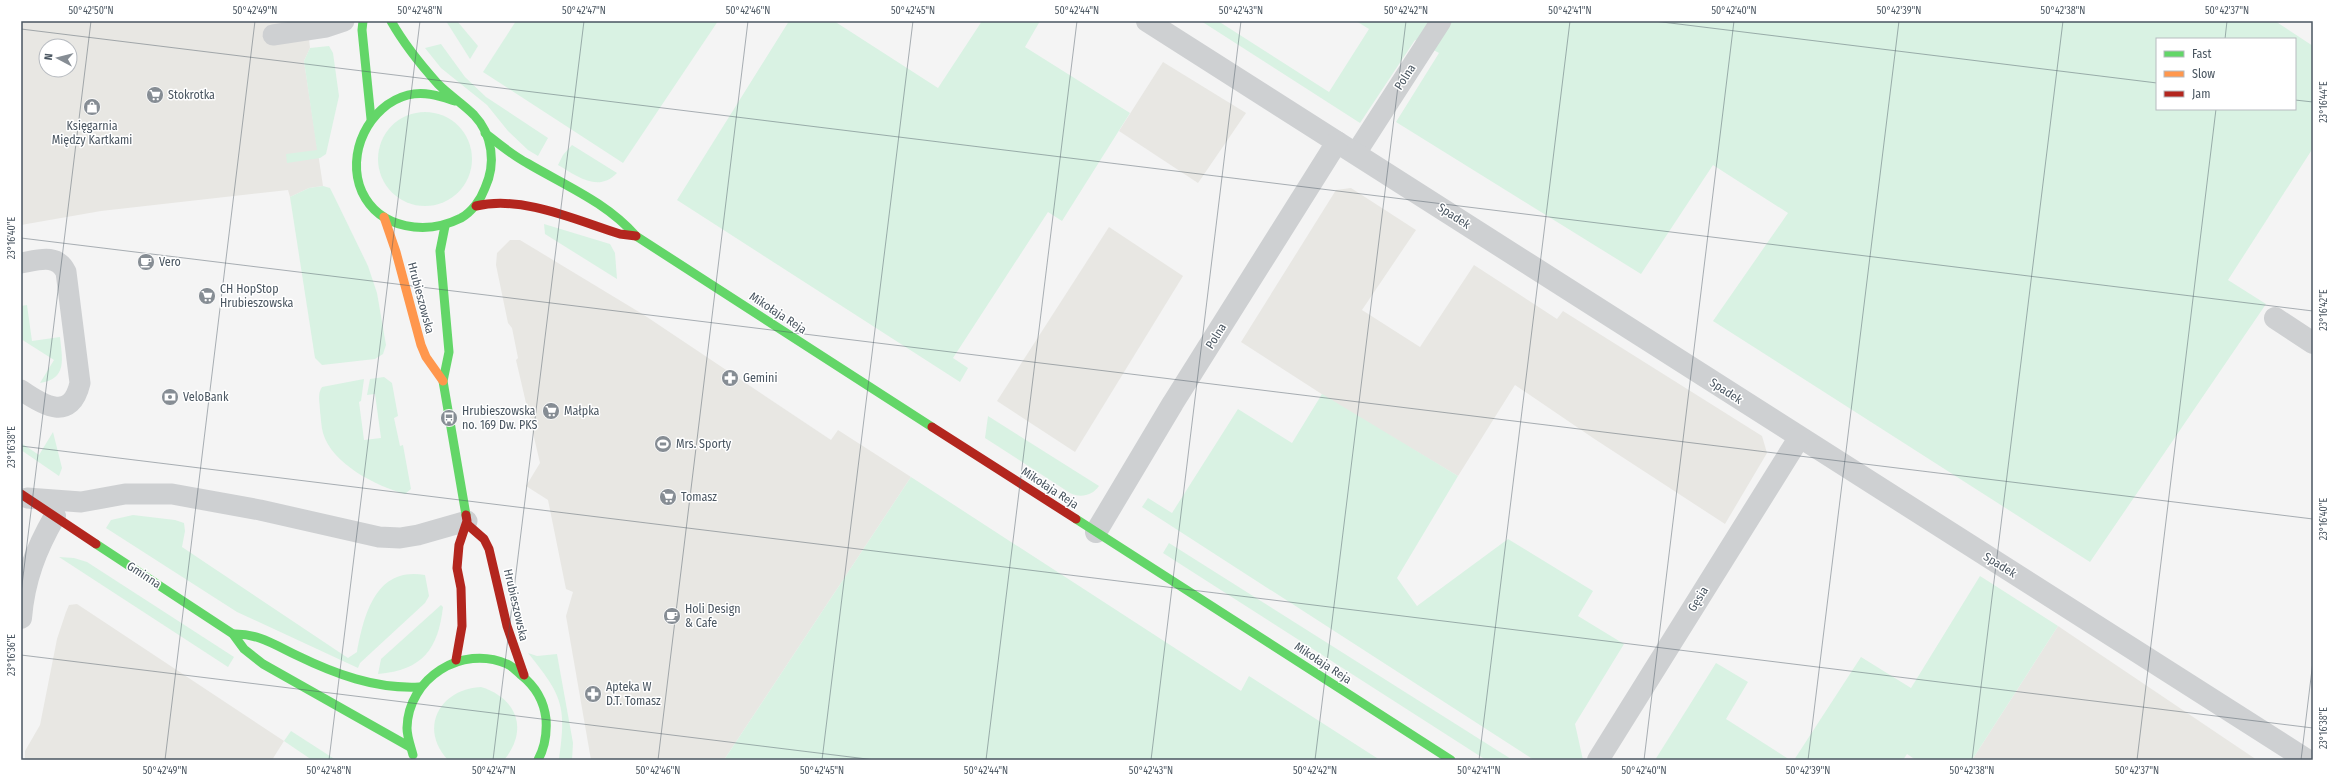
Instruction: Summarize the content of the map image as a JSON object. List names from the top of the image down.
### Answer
{
  "streets": {
    "street": [
      "Polna",
      "Spadek",
      "Hrubieszowska",
      "Mikołaja Reja",
      "Gminna",
      "Gęsia"
    ]
  },
  "crossings": [
    ["Polna", "Spadek"],
    ["Polna", "Mikołaja Reja"],
    ["Spadek", "Gęsia"],
    ["Hrubieszowska", "Mikołaja Reja"]
  ],
  "places": {
    "supermarket": [
      "Stokrotka",
      "CH HopStop Hrubieszowska",
      "Małpka",
      "Tomasz"
    ],
    "shop": ["Księgarnia Między Kartkami"],
    "cafe": ["Vero", "Holi Design & Cafe"],
    "pharmacy": ["Gemini", "Apteka W D.T. Tomasz"],
    "bank": ["VeloBank"],
    "bus stop": ["Hrubieszowska no. 169 Dw. PKS"],
    "sports": ["Mrs. Sporty"]
  },
  "legend": ["Fast", "Slow", "Jam"],
  "north": "left",
  "coordinates": [
    "50°42'50\"N",
    "50°42'49\"N",
    "50°42'48\"N",
    "50°42'47\"N",
    "50°42'46\"N",
    "50°42'45\"N",
    "50°42'44\"N",
    "50°42'43\"N",
    "50°42'42\"N",
    "50°42'41\"N",
    "50°42'40\"N",
    "50°42'39\"N",
    "50°42'38\"N",
    "50°42'37\"N",
    "23°16'44\"E",
    "23°16'40\"E",
    "23°16'42\"E",
    "23°16'38\"E",
    "23°16'36\"E"
  ]
}
